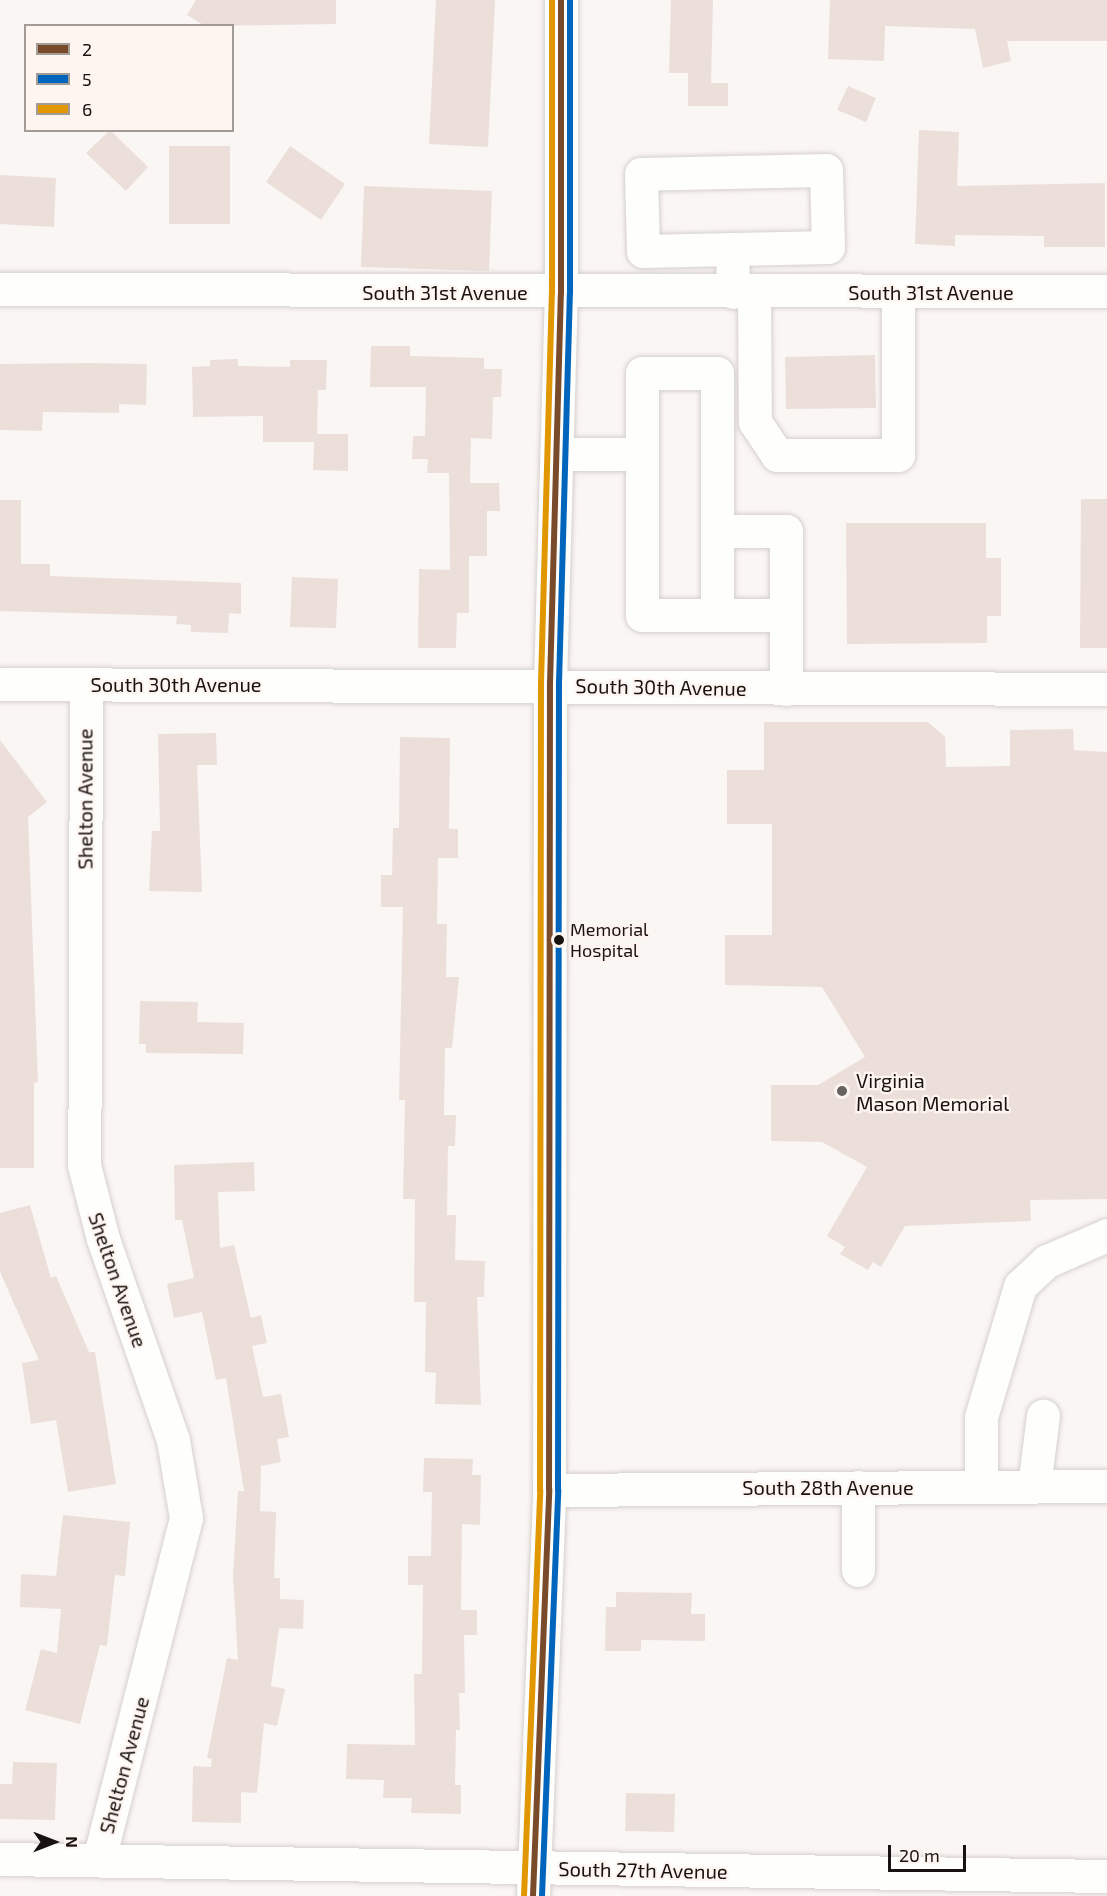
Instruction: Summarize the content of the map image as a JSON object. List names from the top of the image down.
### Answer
{
  "streets": {
    "street": [
      "South 31st Avenue",
      "South 30th Avenue",
      "Shelton Avenue",
      "South 28th Avenue",
      "South 27th Avenue"
    ]
  },
  "crossings": [
    ["South 30th Avenue", "Shelton Avenue"],
    ["Shelton Avenue", "South 27th Avenue"]
  ],
  "places": ["Memorial Hospital", "Virginia Mason Memorial"],
  "lines": ["transit line 2", "transit line 5", "transit line 6"],
  "legend": ["2", "5", "6"],
  "scale_bar": "20 m",
  "north": "right"
}
